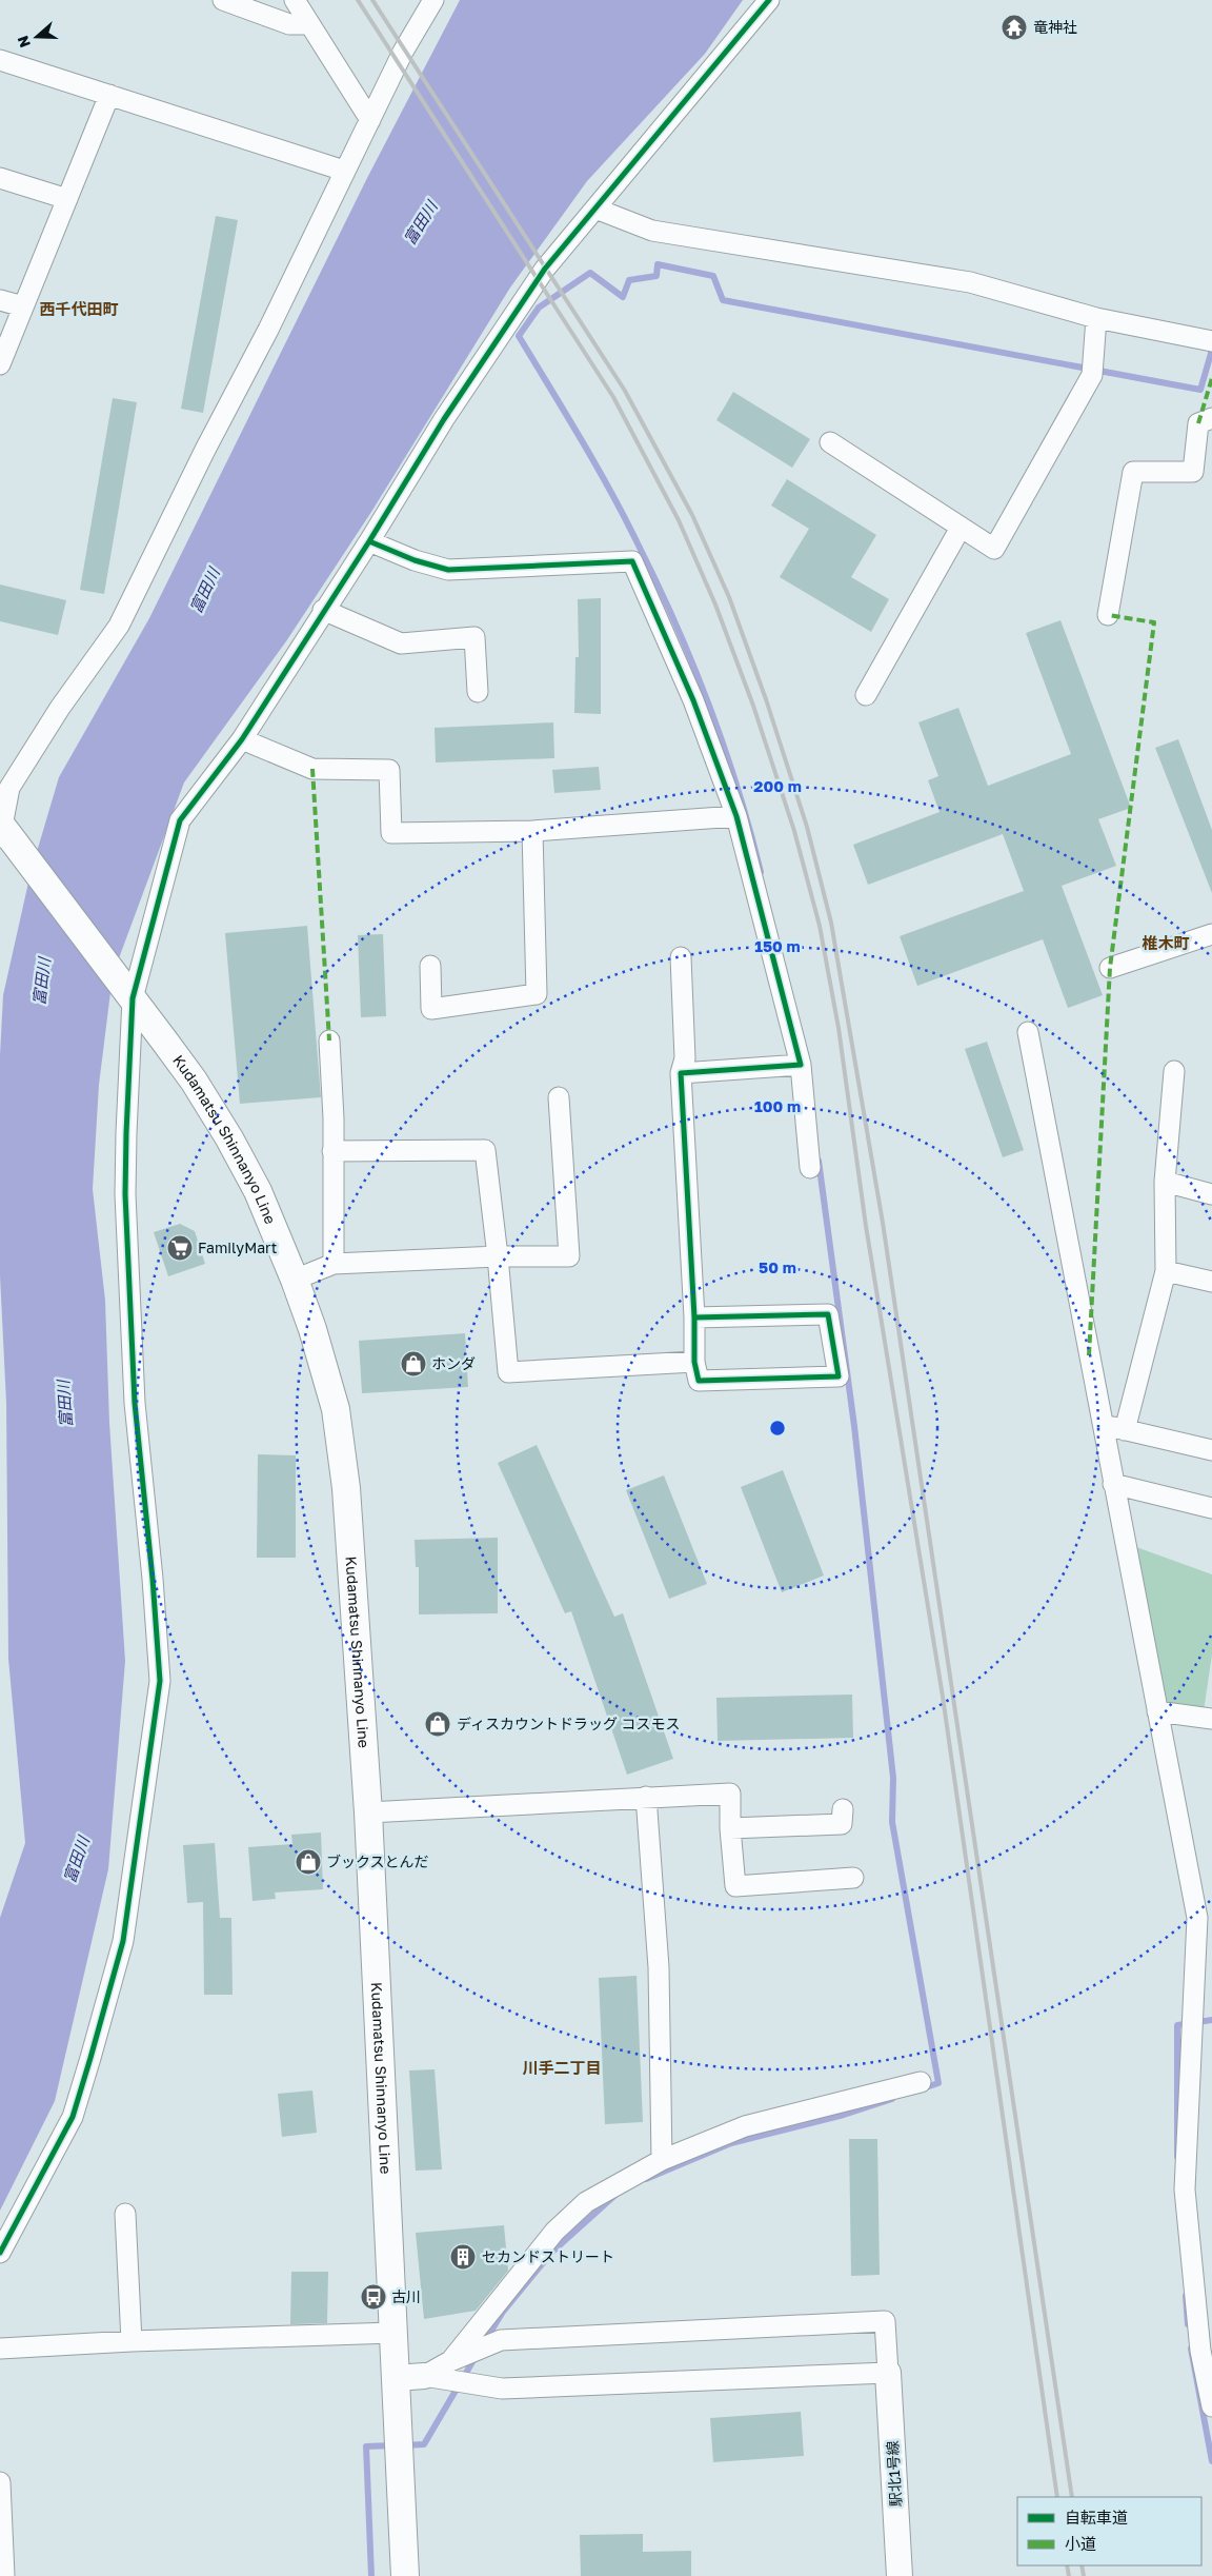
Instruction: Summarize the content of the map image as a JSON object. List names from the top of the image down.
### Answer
{
  "streets": {
    "main road": ["Kudamatsu Shinnanyo Line"],
    "street": ["駅北1号線"]
  },
  "districts": ["西千代田町", "椎木町", "川手二丁目"],
  "water": ["富田川"],
  "places": {
    "temple": ["竜神社"],
    "supermarket": ["FamilyMart"],
    "shop": ["ホンダ", "ディスカウントドラッグ コスモス", "ブックスとんだ"],
    "building": ["セカンドストリート"],
    "bus stop": ["古川"]
  },
  "legend": ["自転車道", "小道"],
  "north": "left",
  "rings": [
    "200 m",
    "150 m",
    "100 m",
    "50 m"
  ]
}
